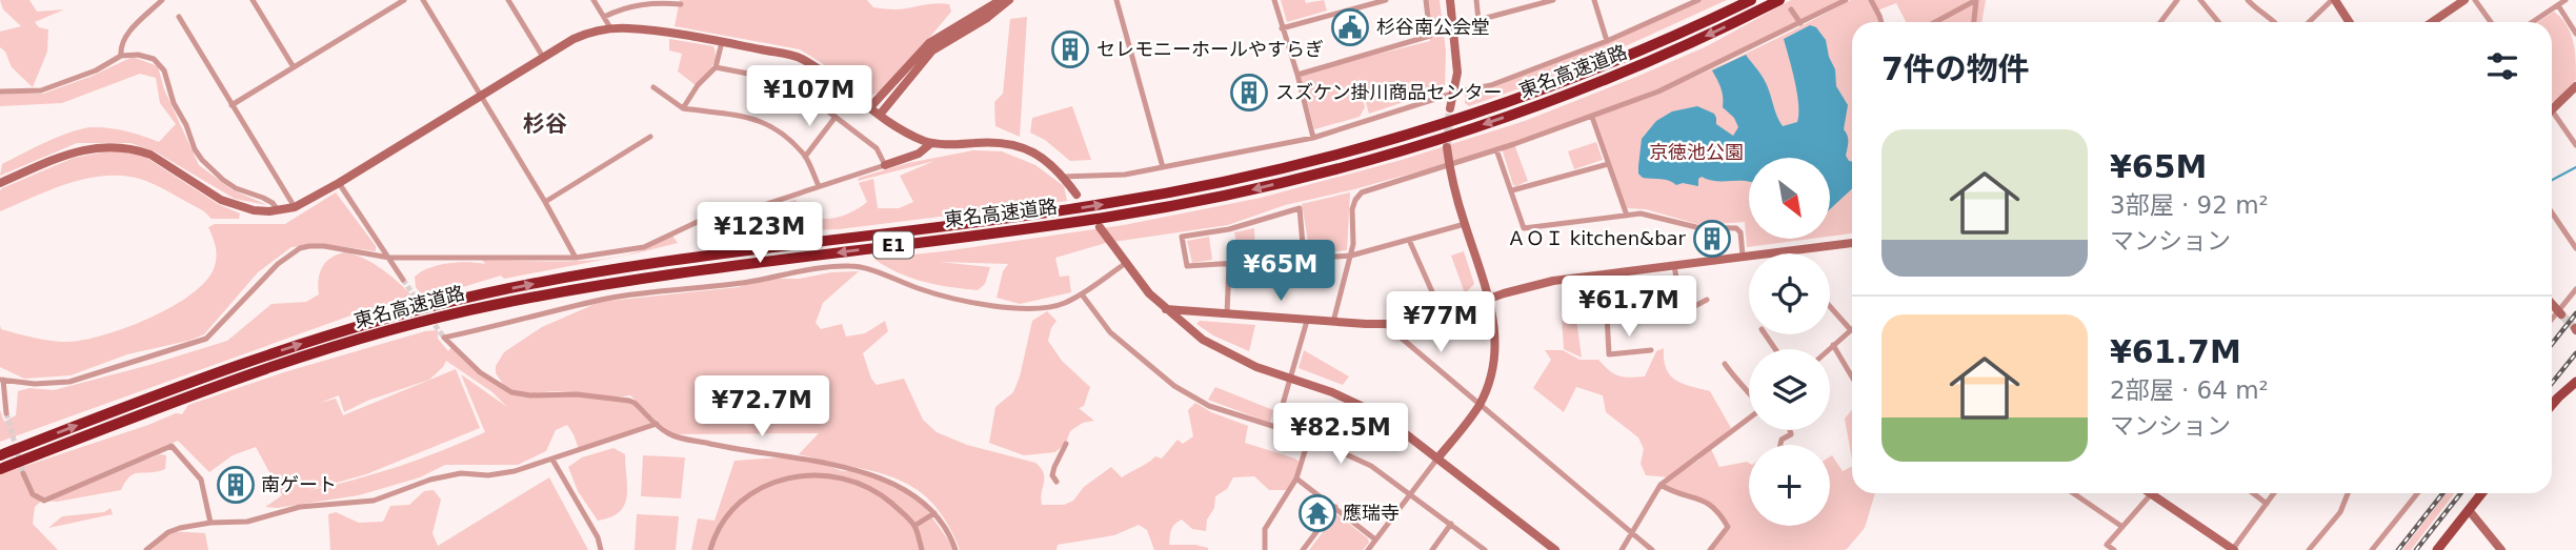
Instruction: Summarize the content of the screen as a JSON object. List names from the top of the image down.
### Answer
{
  "streets": {
    "highway": ["東名高速道路", "E1"]
  },
  "districts": ["杉谷"],
  "parks": ["京徳池公園"],
  "places": {
    "public building": ["杉谷南公会堂"],
    "building": [
      "セレモニーホールやすらぎ",
      "スズケン掛川商品センター",
      "ＡＯＩ kitchen&bar",
      "南ゲート"
    ],
    "temple": ["應瑞寺"]
  },
  "north": "bottom right",
  "page": {
    "heading": "7件の物件",
    "price": [
      "¥107M",
      "¥123M",
      "¥65M",
      "¥61.7M",
      "¥77M",
      "¥72.7M",
      "¥82.5M"
    ],
    "list": [
      {
        "name": "¥65M",
        "note": "3部屋 · 92 m² · マンション"
      },
      {
        "name": "¥61.7M",
        "note": "2部屋 · 64 m² · マンション"
      }
    ],
    "map_buttons": "+"
  }
}
